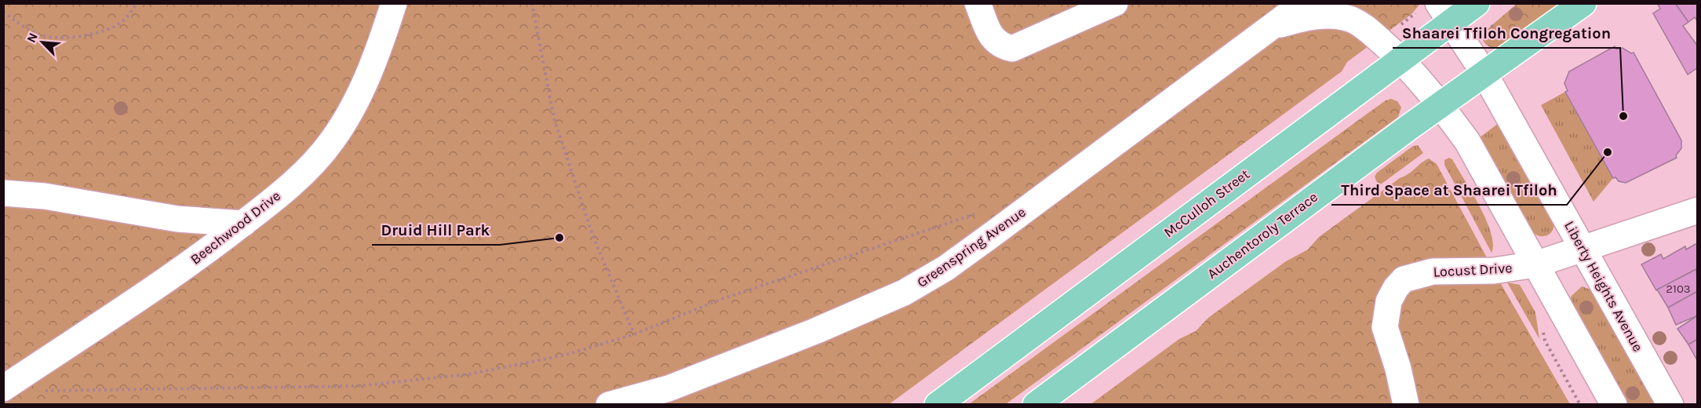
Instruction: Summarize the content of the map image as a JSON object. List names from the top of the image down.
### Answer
{
  "streets": {
    "main road": ["McCulloh Street", "Auchentoroly Terrace"],
    "street": [
      "Beechwood Drive",
      "Greenspring Avenue",
      "Locust Drive",
      "Liberty Heights Avenue"
    ]
  },
  "crossings": [
    ["McCulloh Street", "Greenspring Avenue"],
    ["McCulloh Street", "Liberty Heights Avenue"],
    ["Auchentoroly Terrace", "Liberty Heights Avenue"],
    ["Locust Drive", "Liberty Heights Avenue"]
  ],
  "places": ["Shaarei Tfiloh Congregation", "Third Space at Shaarei Tfiloh", "Druid Hill Park"],
  "house_numbers": ["2103"],
  "north": "top left"
}
